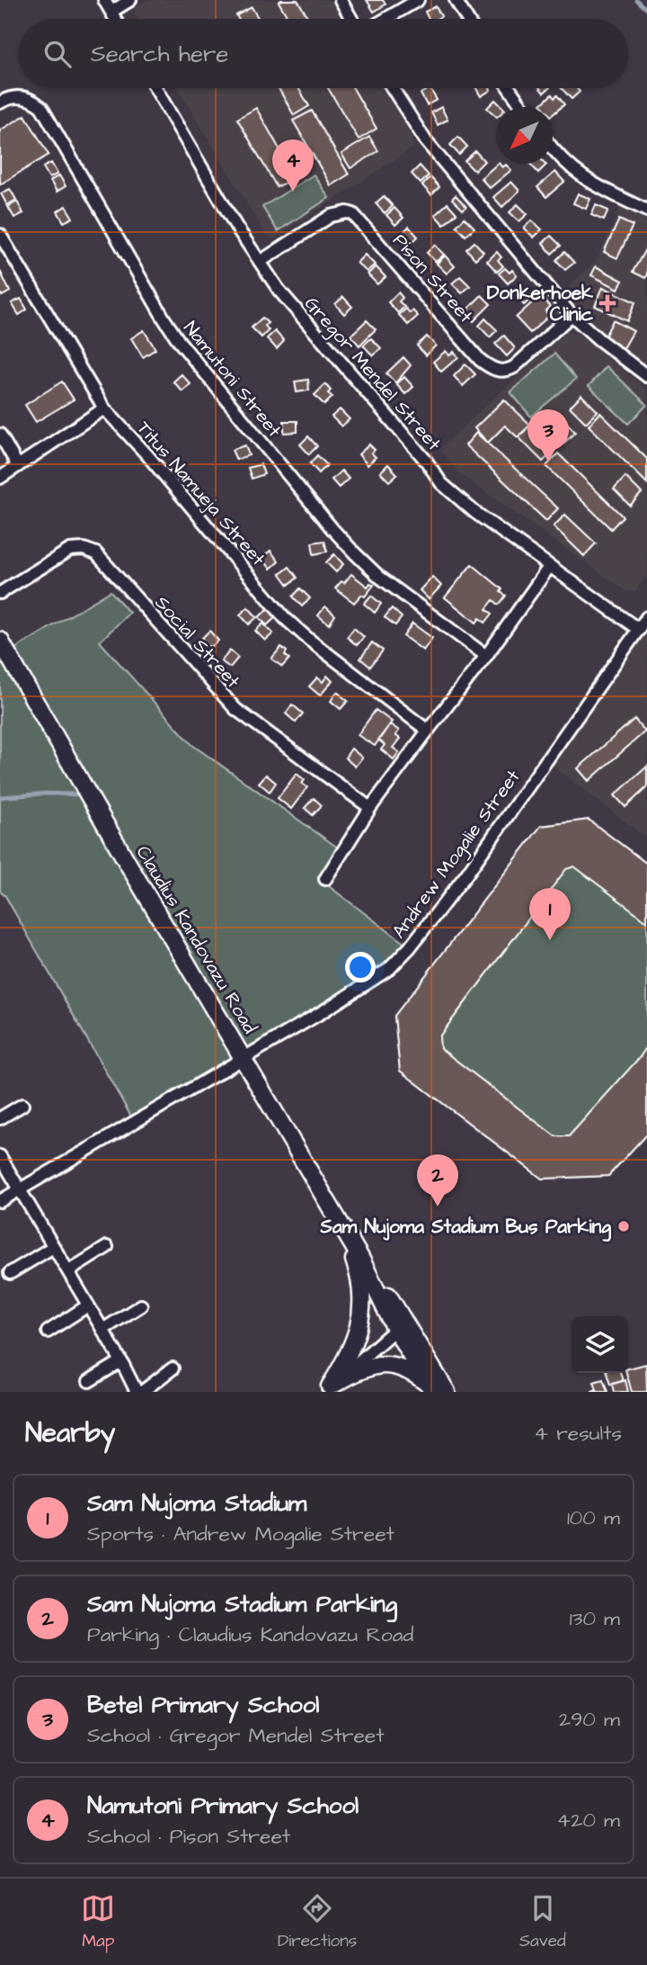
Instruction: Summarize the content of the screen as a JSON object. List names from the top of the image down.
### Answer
{
  "streets": {
    "street": [
      "Pison Street",
      "Gregor Mendel Street",
      "Namutoni Street",
      "Titus Namueja Street",
      "Social Street",
      "Andrew Mogalie Street",
      "Claudius Kandovazu Road"
    ]
  },
  "crossings": [
    ["Pison Street", "Gregor Mendel Street"],
    ["Gregor Mendel Street", "Andrew Mogalie Street"],
    ["Andrew Mogalie Street", "Claudius Kandovazu Road"]
  ],
  "places": {
    "health": ["Donkerhoek Clinic"],
    "other": ["Sam Nujoma Stadium Bus Parking"]
  },
  "north": "bottom left",
  "page": {
    "search": "Search here",
    "pins": [
      "4",
      "3",
      "1",
      "2"
    ],
    "heading": ["Nearby", "4 results"],
    "list": [
      {
        "mark": "1",
        "name": "Sam Nujoma Stadium",
        "note": "Sports · Andrew Mogalie Street",
        "value": "100 m"
      },
      {
        "mark": "2",
        "name": "Sam Nujoma Stadium Parking",
        "note": "Parking · Claudius Kandovazu Road",
        "value": "130 m"
      },
      {
        "mark": "3",
        "name": "Betel Primary School",
        "note": "School · Gregor Mendel Street",
        "value": "290 m"
      },
      {
        "mark": "4",
        "name": "Namutoni Primary School",
        "note": "School · Pison Street",
        "value": "420 m"
      }
    ],
    "nav": ["Map", "Directions", "Saved"]
  }
}
